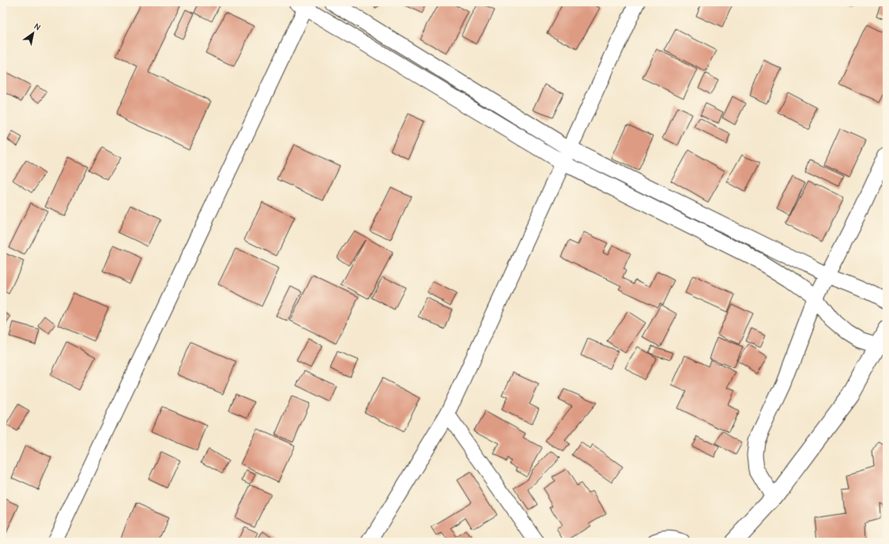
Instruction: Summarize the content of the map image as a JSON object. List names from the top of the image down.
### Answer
{
  "north": "top right"
}
